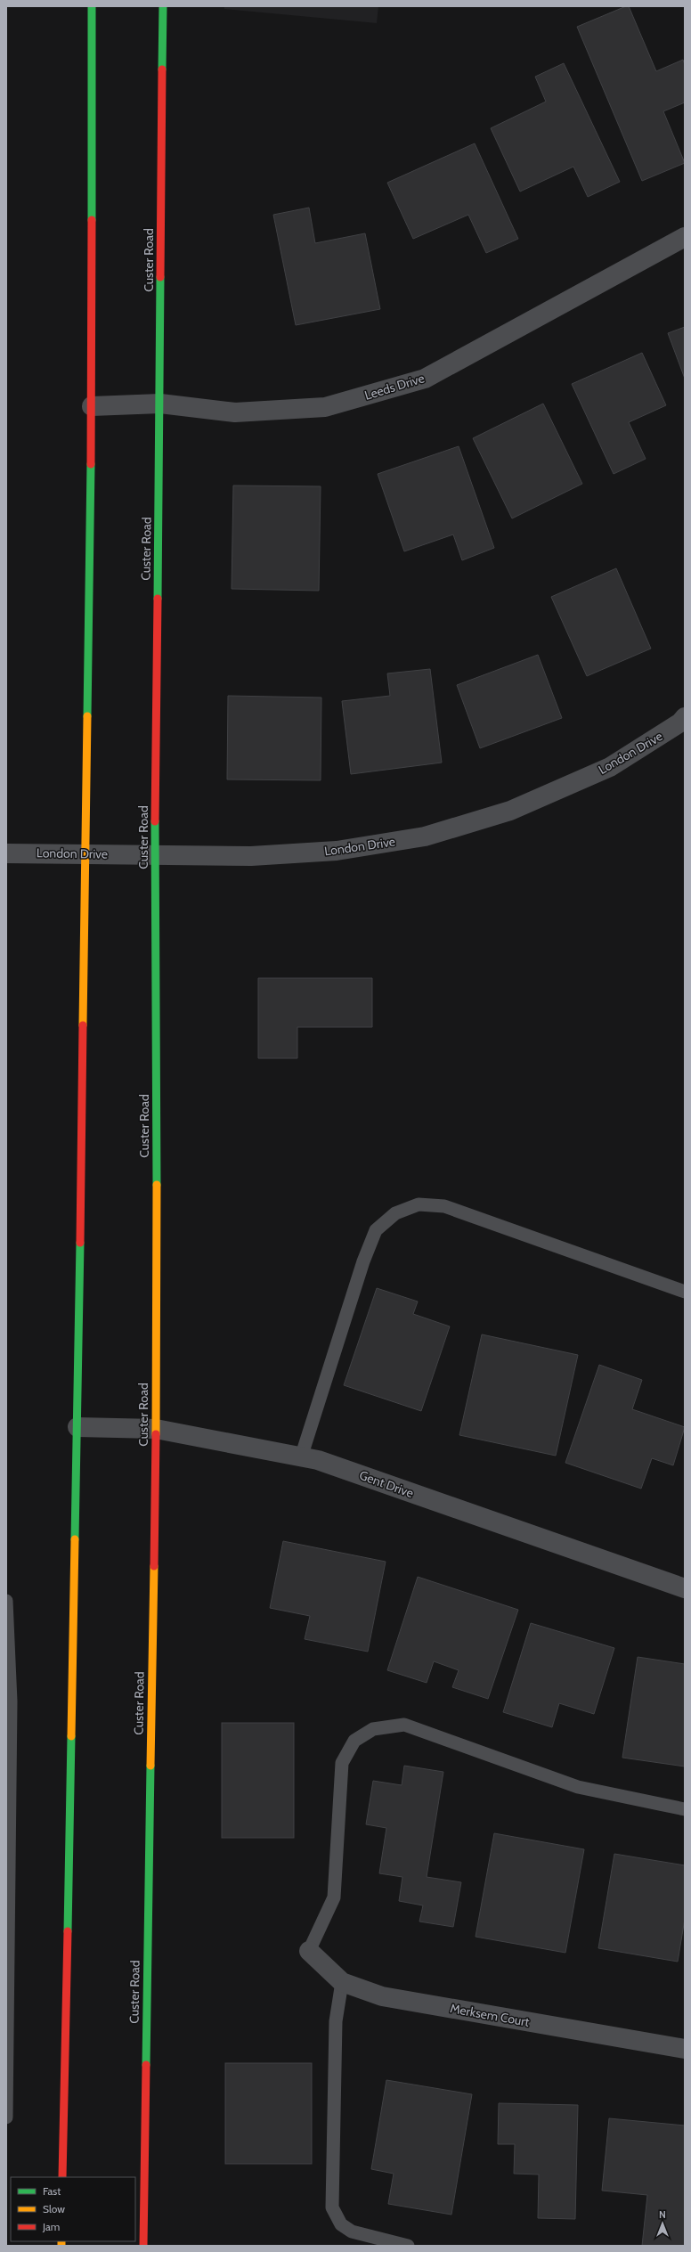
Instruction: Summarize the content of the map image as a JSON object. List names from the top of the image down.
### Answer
{
  "streets": {
    "main road": ["Custer Road"],
    "street": [
      "Leeds Drive",
      "London Drive",
      "Gent Drive",
      "Merksem Court"
    ]
  },
  "crossings": [
    ["Custer Road", "Leeds Drive"],
    ["Custer Road", "London Drive"],
    ["Custer Road", "Gent Drive"]
  ],
  "legend": ["Fast", "Slow", "Jam"],
  "north": "top"
}
